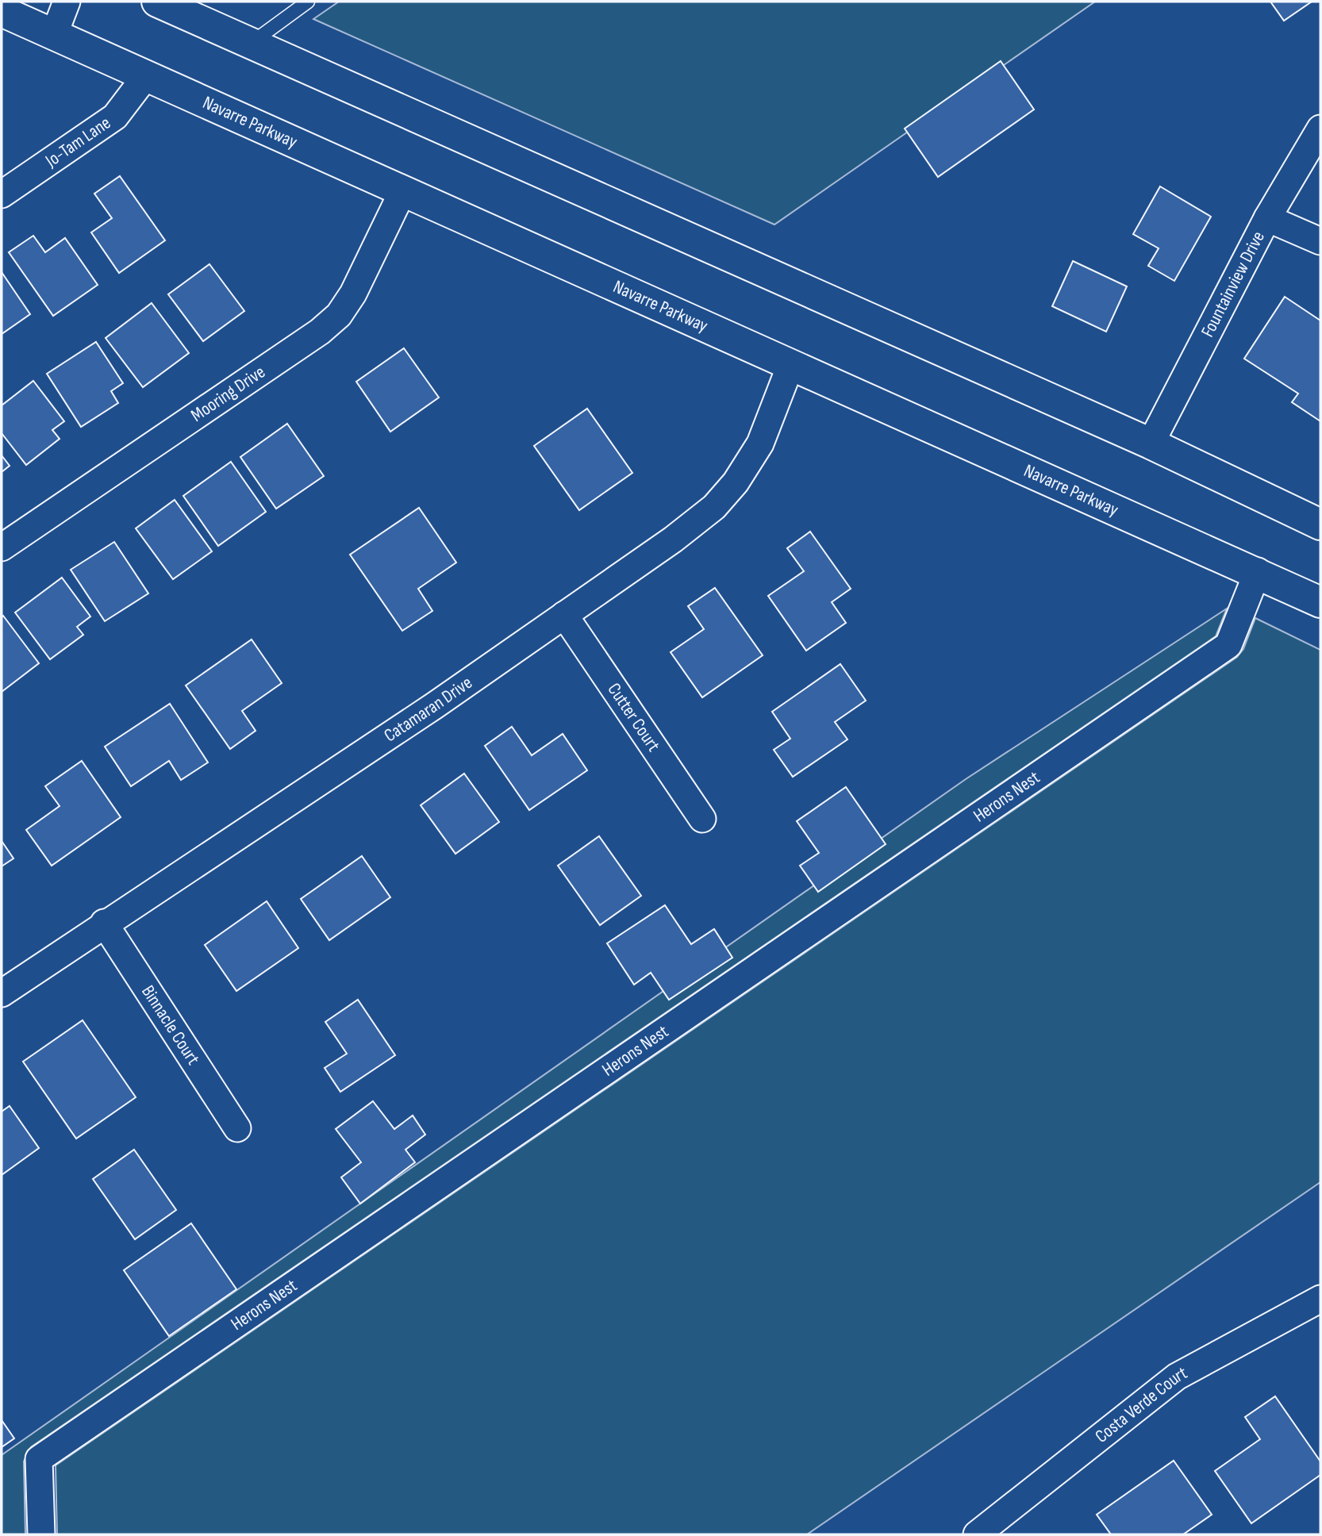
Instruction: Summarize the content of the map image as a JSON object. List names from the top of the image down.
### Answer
{
  "streets": {
    "highway": ["Navarre Parkway"],
    "street": [
      "Jo-Tam Lane",
      "Fountainview Drive",
      "Mooring Drive",
      "Catamaran Drive",
      "Cutter Court",
      "Herons Nest",
      "Binnacle Court",
      "Costa Verde Court"
    ]
  },
  "crossings": [
    ["Navarre Parkway", "Jo-Tam Lane"],
    ["Navarre Parkway", "Mooring Drive"],
    ["Navarre Parkway", "Catamaran Drive"],
    ["Navarre Parkway", "Herons Nest"],
    ["Catamaran Drive", "Cutter Court"],
    ["Catamaran Drive", "Binnacle Court"]
  ]
}
